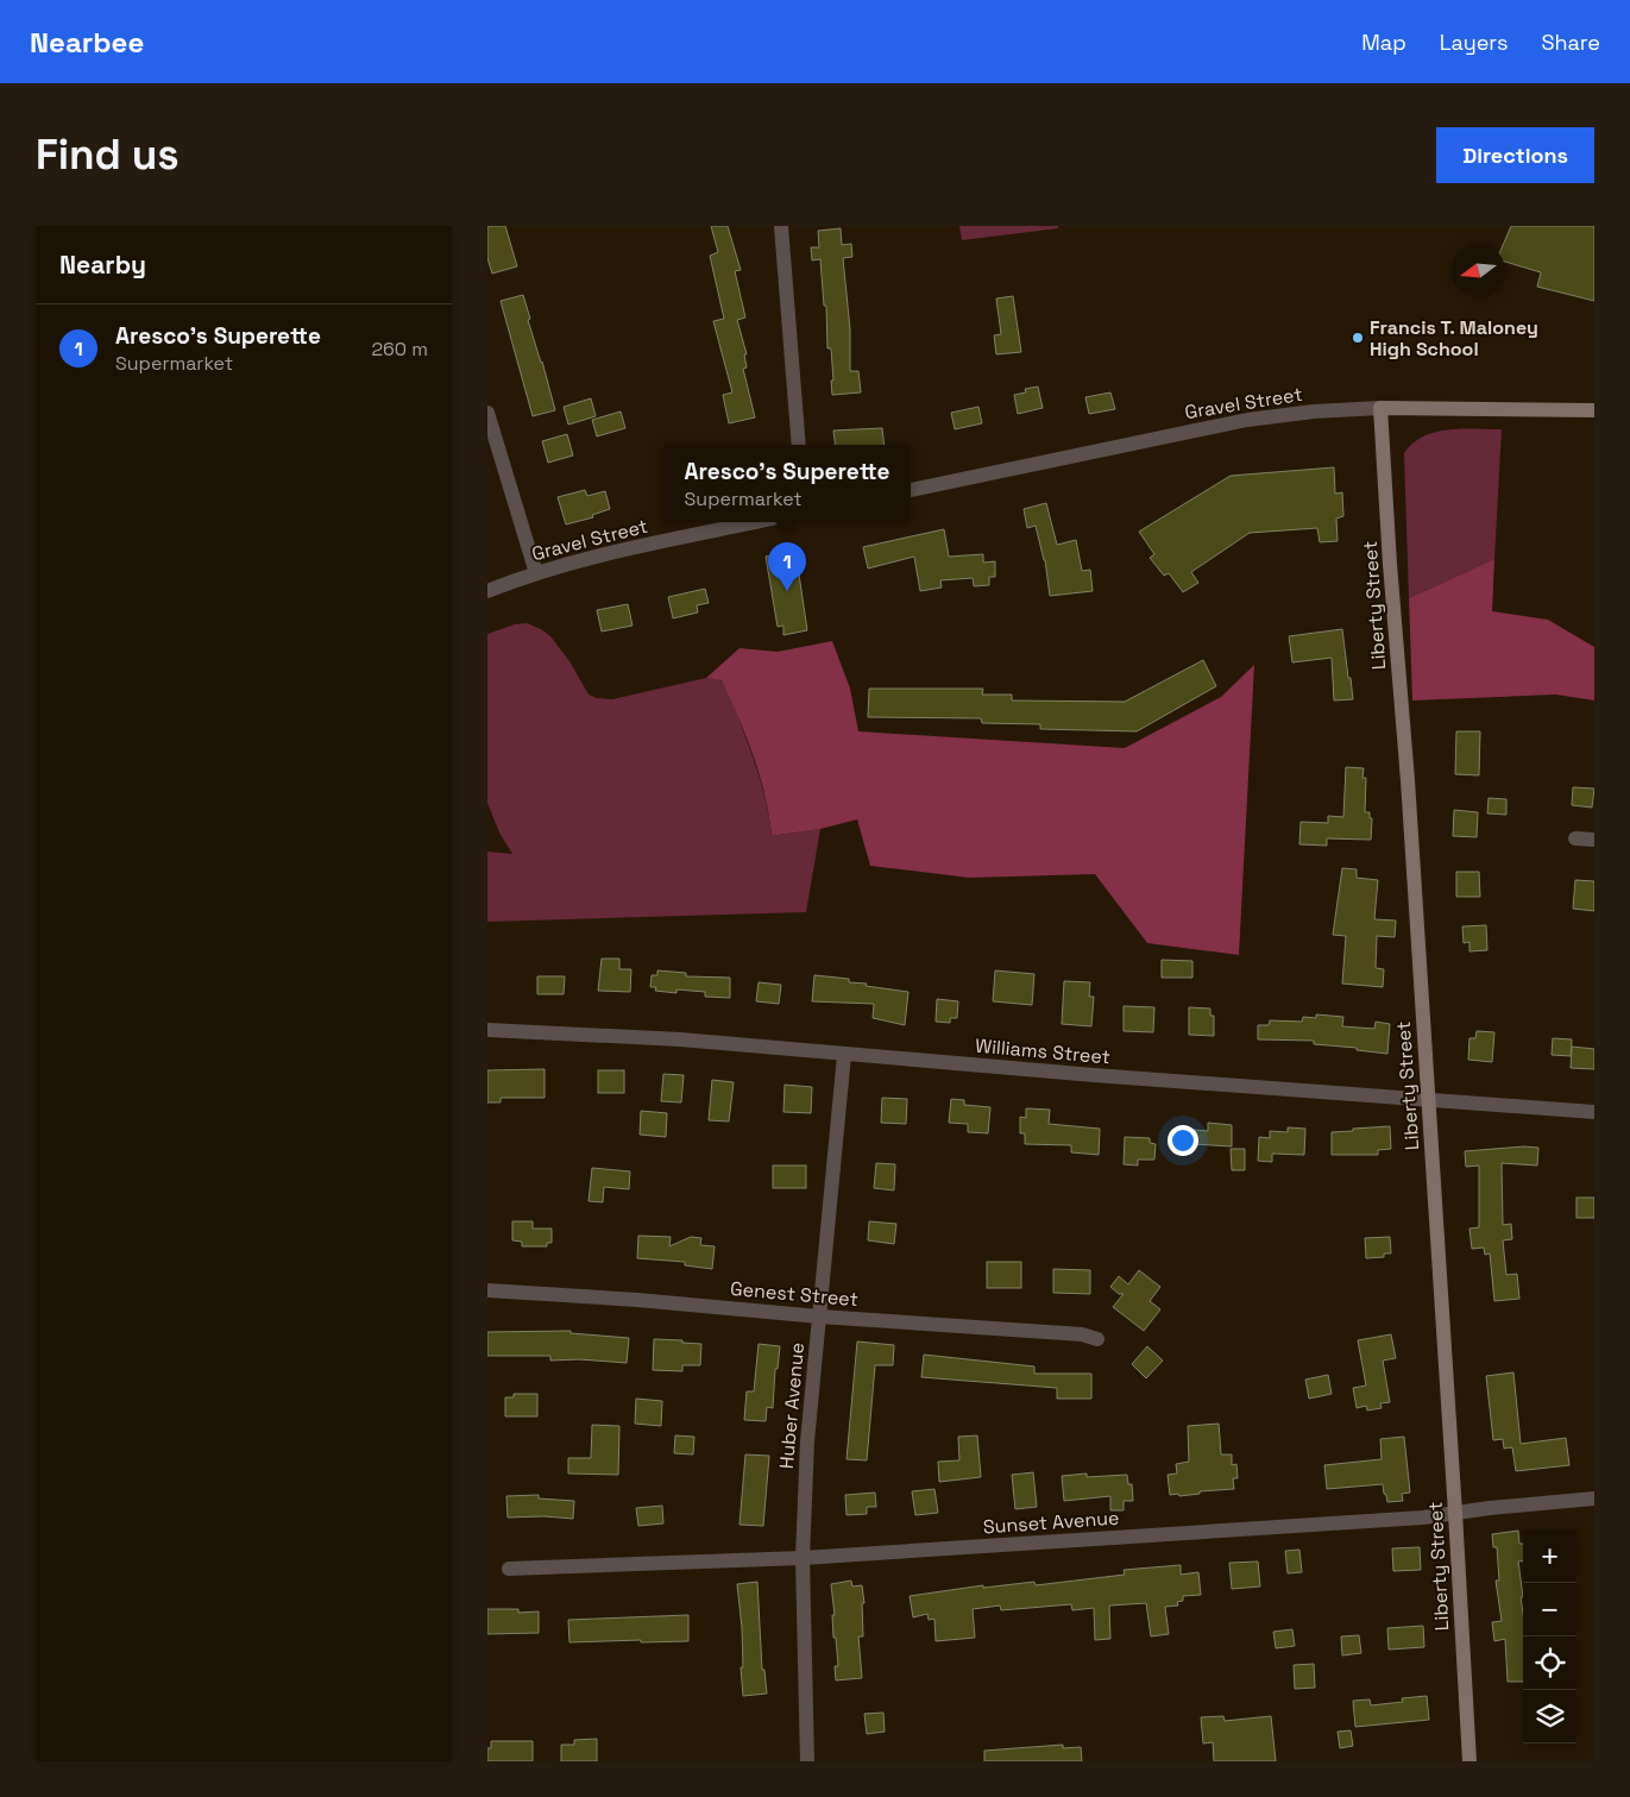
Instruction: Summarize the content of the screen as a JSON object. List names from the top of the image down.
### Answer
{
  "streets": {
    "main road": ["Gravel Street", "Liberty Street"],
    "street": [
      "Williams Street",
      "Genest Street",
      "Huber Avenue",
      "Sunset Avenue"
    ]
  },
  "crossings": [
    ["Gravel Street", "Liberty Street"],
    ["Liberty Street", "Williams Street"],
    ["Liberty Street", "Sunset Avenue"],
    ["Williams Street", "Huber Avenue"],
    ["Genest Street", "Huber Avenue"],
    ["Huber Avenue", "Sunset Avenue"]
  ],
  "places": ["Francis T. Maloney High School"],
  "north": "left",
  "page": {
    "header": "Nearbee",
    "nav": ["Map", "Layers", "Share"],
    "buttons": "Directions",
    "title": "Find us",
    "heading": "Nearby",
    "list": [
      {
        "mark": "1",
        "name": "Aresco's Superette",
        "note": "Supermarket",
        "value": "260 m"
      }
    ],
    "popup": ["Aresco's Superette", "Supermarket"],
    "pins": "1",
    "map_buttons": ["+", "−"]
  }
}
